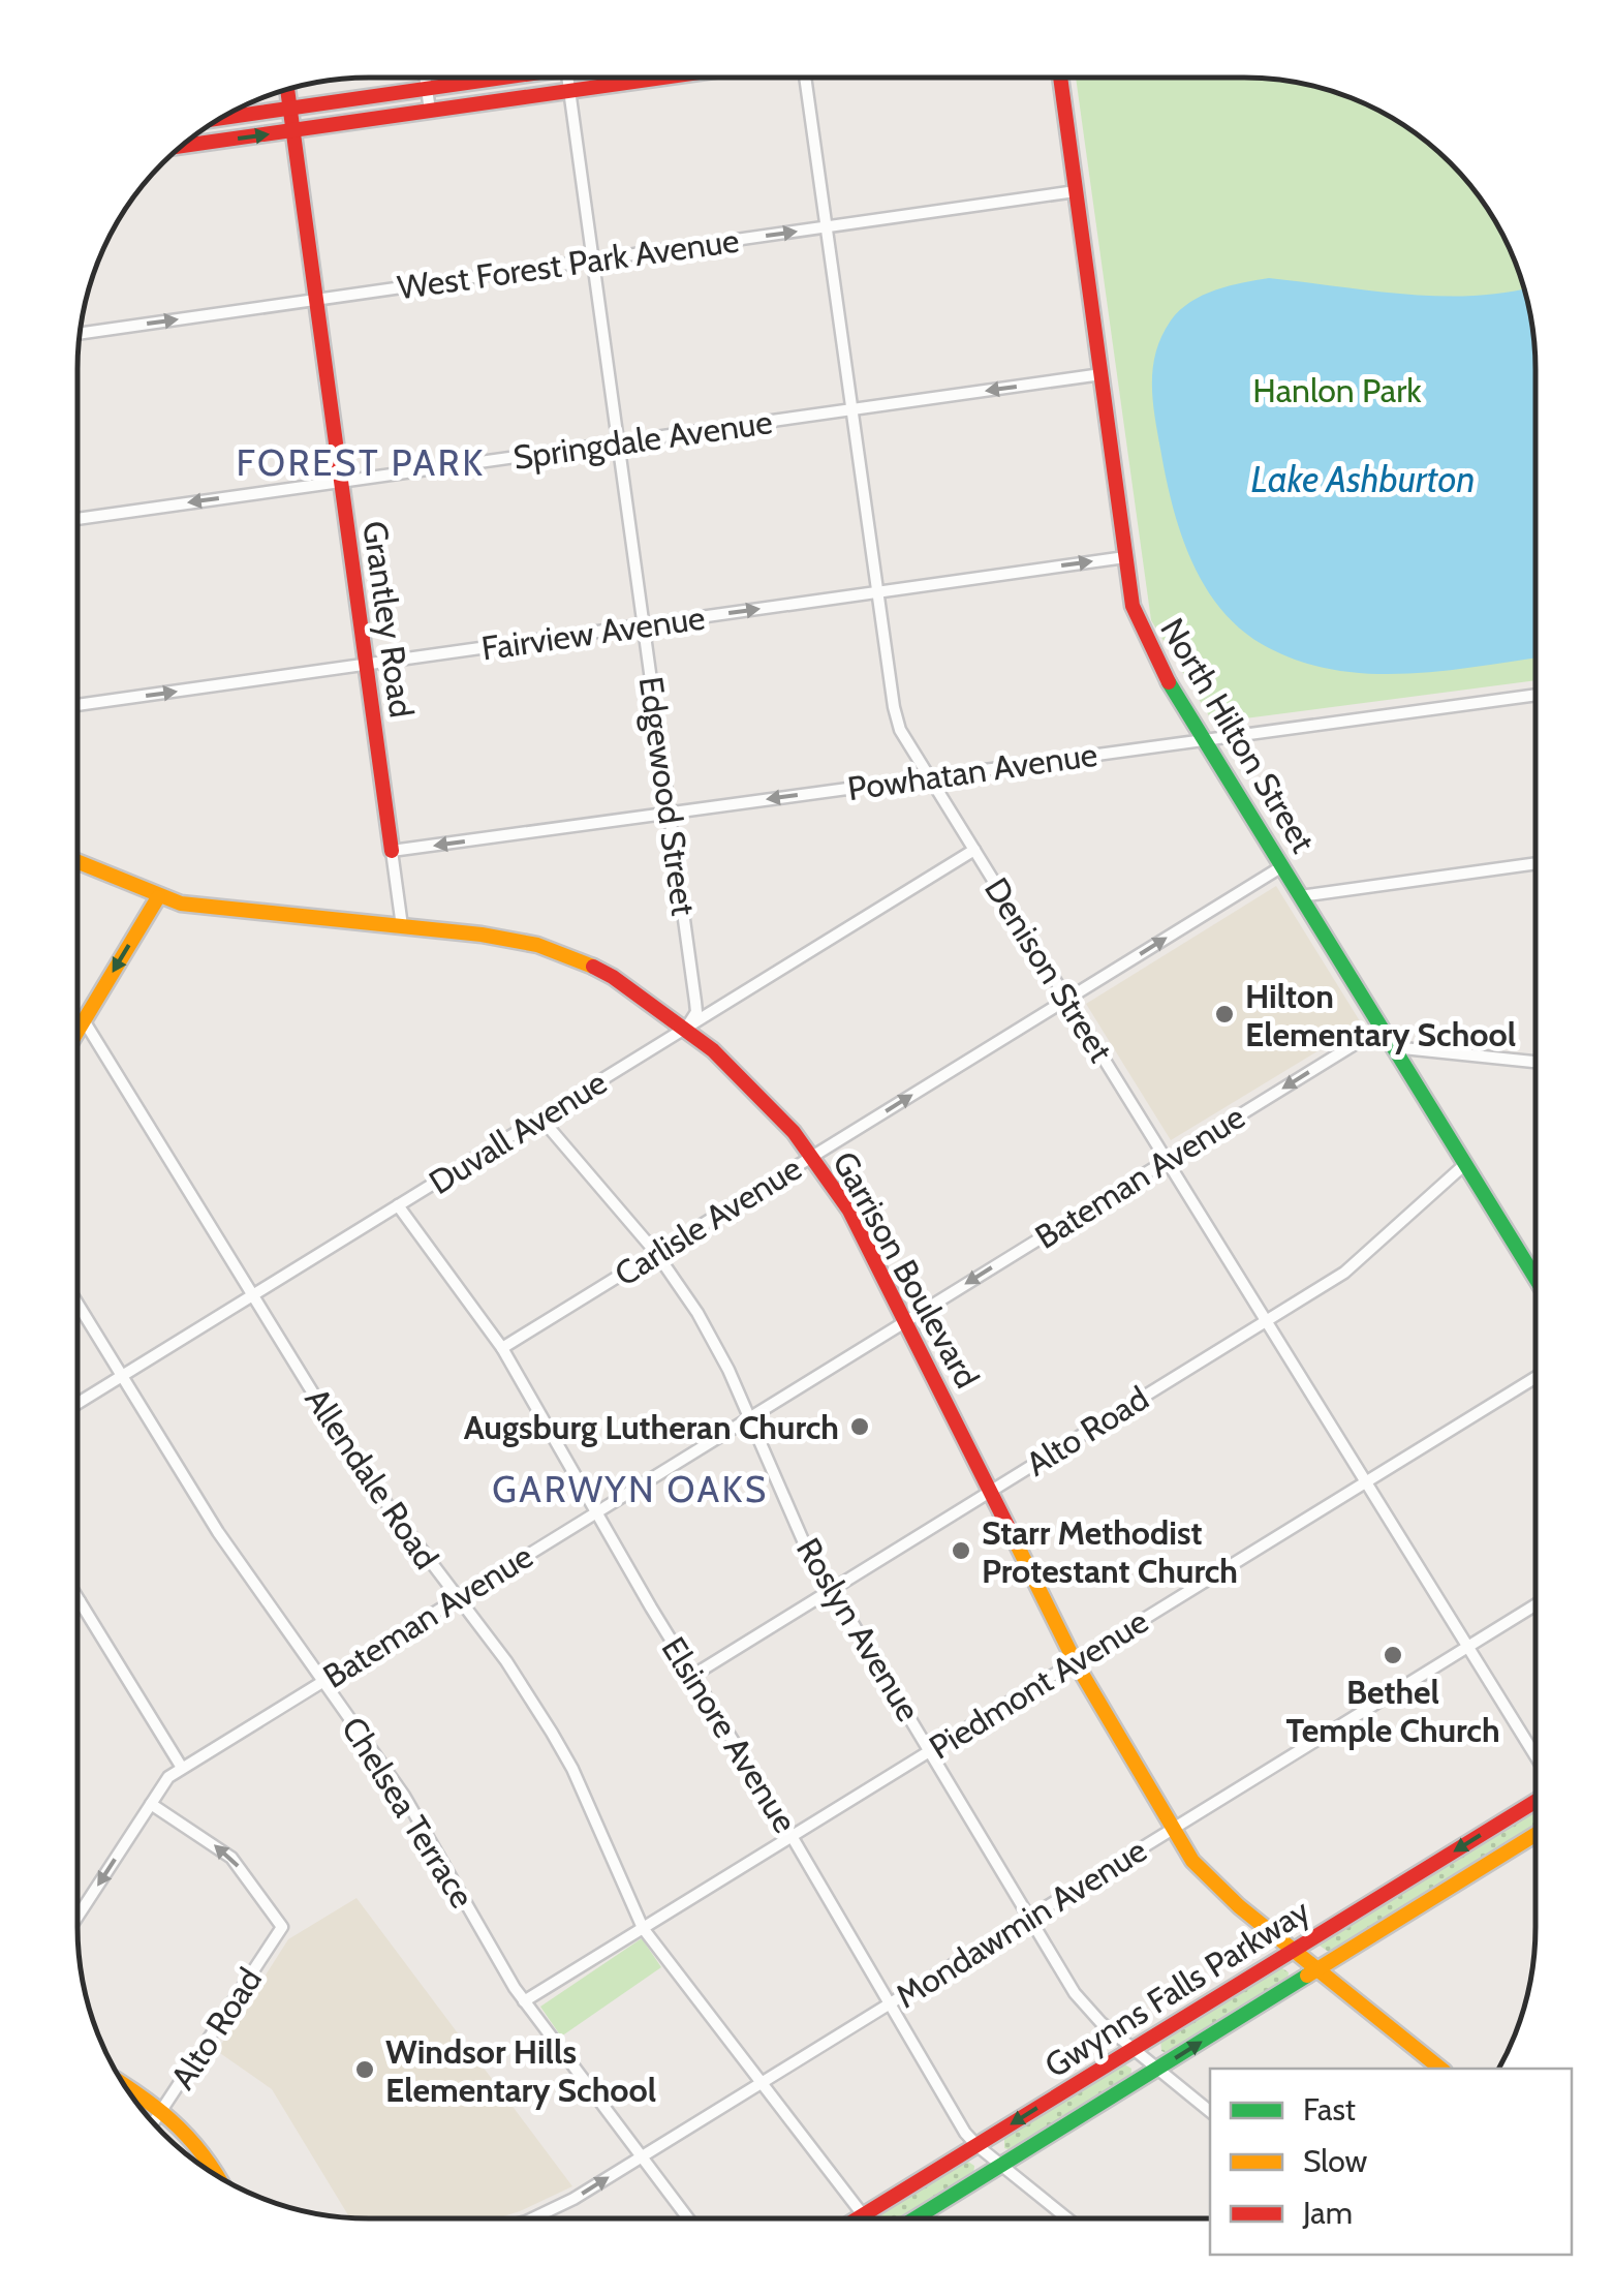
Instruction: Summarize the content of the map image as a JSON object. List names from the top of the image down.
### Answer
{
  "streets": {
    "main road": [
      "Grantley Road",
      "North Hilton Street",
      "Garrison Boulevard",
      "Gwynns Falls Parkway"
    ],
    "street": [
      "West Forest Park Avenue",
      "Springdale Avenue",
      "Fairview Avenue",
      "Powhatan Avenue",
      "Edgewood Street",
      "Denison Street",
      "Duvall Avenue",
      "Bateman Avenue",
      "Carlisle Avenue",
      "Alto Road",
      "Allendale Road",
      "Roslyn Avenue",
      "Piedmont Avenue",
      "Elsinore Avenue",
      "Chelsea Terrace",
      "Mondawmin Avenue"
    ]
  },
  "crossings": [
    ["West Forest Park Avenue", "Grantley Road"],
    ["West Forest Park Avenue", "North Hilton Street"],
    ["West Forest Park Avenue", "Edgewood Street"],
    ["West Forest Park Avenue", "Denison Street"],
    ["Springdale Avenue", "Grantley Road"],
    ["Springdale Avenue", "North Hilton Street"],
    ["Springdale Avenue", "Edgewood Street"],
    ["Springdale Avenue", "Denison Street"],
    ["Grantley Road", "Fairview Avenue"],
    ["Grantley Road", "Powhatan Avenue"],
    ["Grantley Road", "Garrison Boulevard"],
    ["Fairview Avenue", "North Hilton Street"],
    ["Fairview Avenue", "Edgewood Street"],
    ["Fairview Avenue", "Denison Street"],
    ["North Hilton Street", "Powhatan Avenue"],
    ["North Hilton Street", "Bateman Avenue"],
    ["North Hilton Street", "Carlisle Avenue"],
    ["North Hilton Street", "Alto Road"],
    ["Powhatan Avenue", "Edgewood Street"],
    ["Powhatan Avenue", "Denison Street"],
    ["Edgewood Street", "Duvall Avenue"],
    ["Edgewood Street", "Garrison Boulevard"],
    ["Denison Street", "Duvall Avenue"],
    ["Denison Street", "Bateman Avenue"],
    ["Denison Street", "Carlisle Avenue"],
    ["Denison Street", "Alto Road"],
    ["Denison Street", "Piedmont Avenue"],
    ["Denison Street", "Mondawmin Avenue"],
    ["Duvall Avenue", "Garrison Boulevard"],
    ["Duvall Avenue", "Allendale Road"],
    ["Duvall Avenue", "Roslyn Avenue"],
    ["Duvall Avenue", "Elsinore Avenue"],
    ["Duvall Avenue", "Chelsea Terrace"],
    ["Bateman Avenue", "Garrison Boulevard"],
    ["Bateman Avenue", "Alto Road"],
    ["Bateman Avenue", "Allendale Road"],
    ["Bateman Avenue", "Roslyn Avenue"],
    ["Bateman Avenue", "Elsinore Avenue"],
    ["Bateman Avenue", "Chelsea Terrace"],
    ["Carlisle Avenue", "Garrison Boulevard"],
    ["Carlisle Avenue", "Roslyn Avenue"],
    ["Carlisle Avenue", "Elsinore Avenue"],
    ["Garrison Boulevard", "Alto Road"],
    ["Garrison Boulevard", "Piedmont Avenue"],
    ["Garrison Boulevard", "Mondawmin Avenue"],
    ["Garrison Boulevard", "Gwynns Falls Parkway"],
    ["Alto Road", "Roslyn Avenue"],
    ["Alto Road", "Elsinore Avenue"],
    ["Allendale Road", "Piedmont Avenue"],
    ["Allendale Road", "Mondawmin Avenue"],
    ["Allendale Road", "Gwynns Falls Parkway"],
    ["Roslyn Avenue", "Piedmont Avenue"],
    ["Roslyn Avenue", "Mondawmin Avenue"],
    ["Roslyn Avenue", "Gwynns Falls Parkway"],
    ["Piedmont Avenue", "Elsinore Avenue"],
    ["Piedmont Avenue", "Chelsea Terrace"],
    ["Elsinore Avenue", "Mondawmin Avenue"],
    ["Elsinore Avenue", "Gwynns Falls Parkway"],
    ["Chelsea Terrace", "Mondawmin Avenue"]
  ],
  "one_way": [
    "West Forest Park Avenue",
    "Springdale Avenue",
    "Fairview Avenue",
    "Powhatan Avenue",
    "Bateman Avenue",
    "Carlisle Avenue"
  ],
  "districts": ["FOREST PARK", "GARWYN OAKS"],
  "water": ["Lake Ashburton"],
  "parks": ["Hanlon Park"],
  "places": [
    "Hilton Elementary School",
    "Augsburg Lutheran Church",
    "Starr Methodist Protestant Church",
    "Bethel Temple Church",
    "Windsor Hills Elementary School"
  ],
  "legend": ["Fast", "Slow", "Jam"]
}
